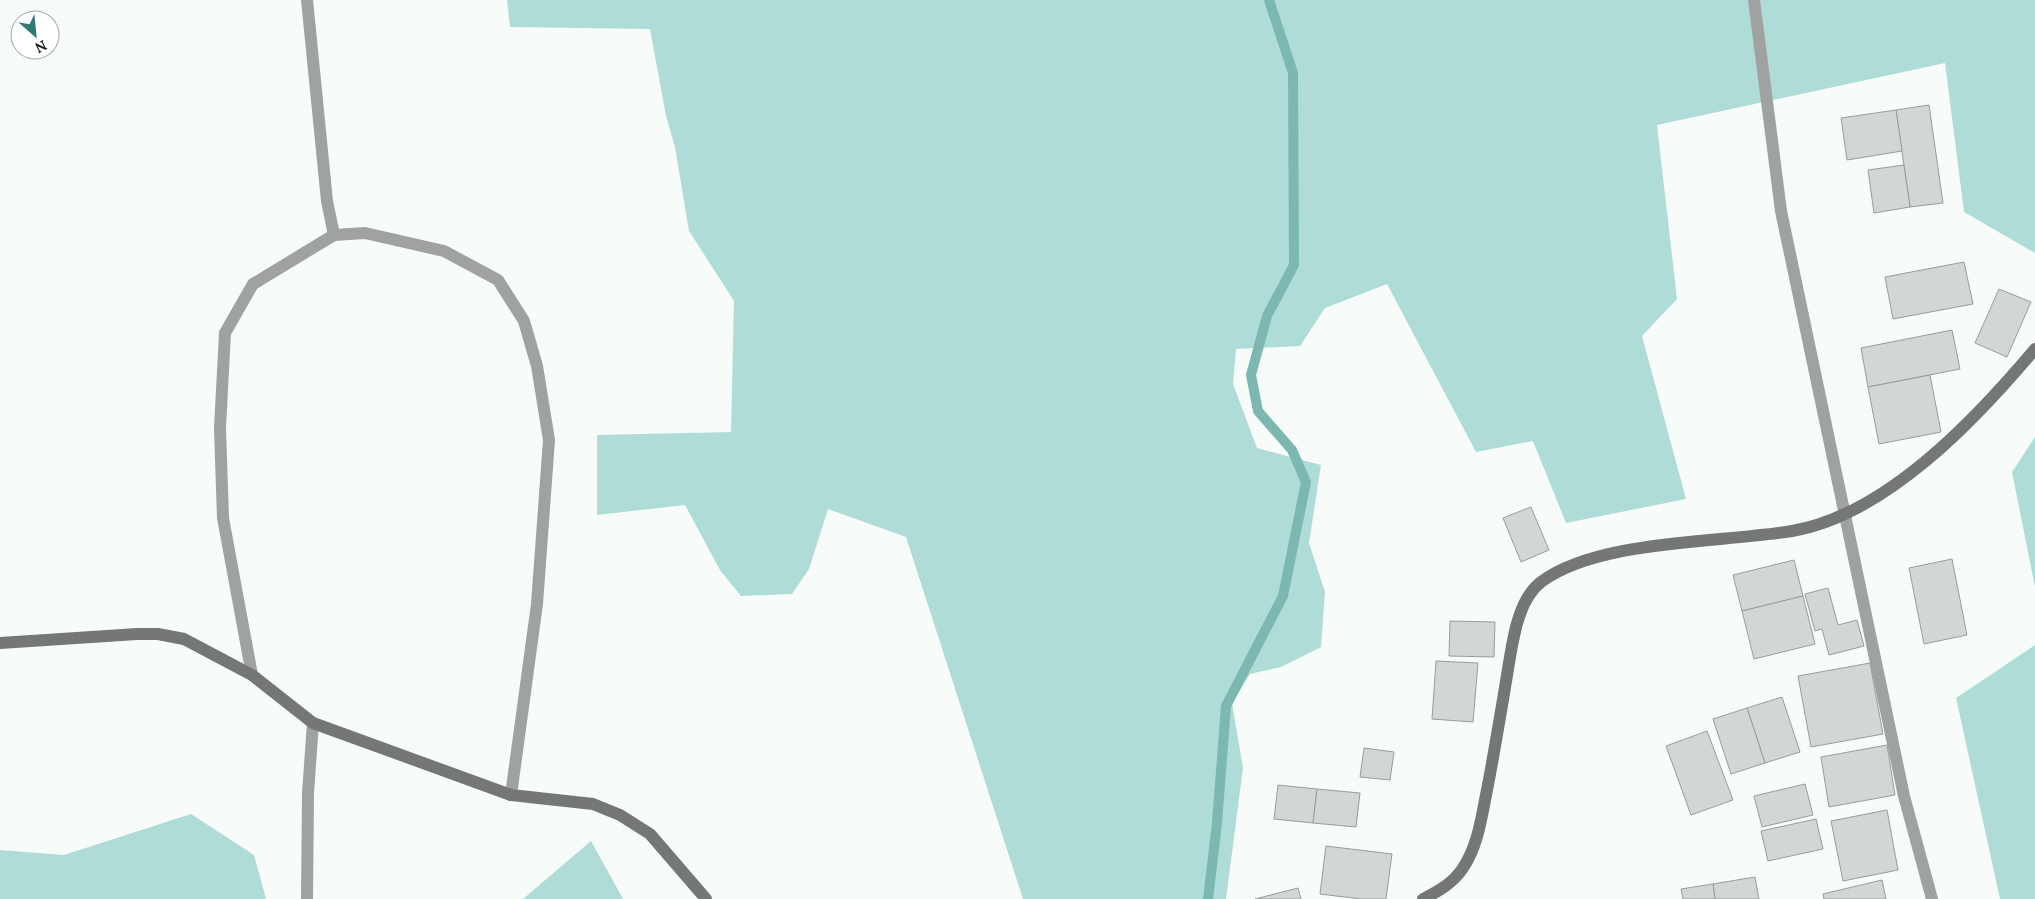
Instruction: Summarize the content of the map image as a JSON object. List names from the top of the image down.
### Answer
{
  "north": "bottom right"
}
